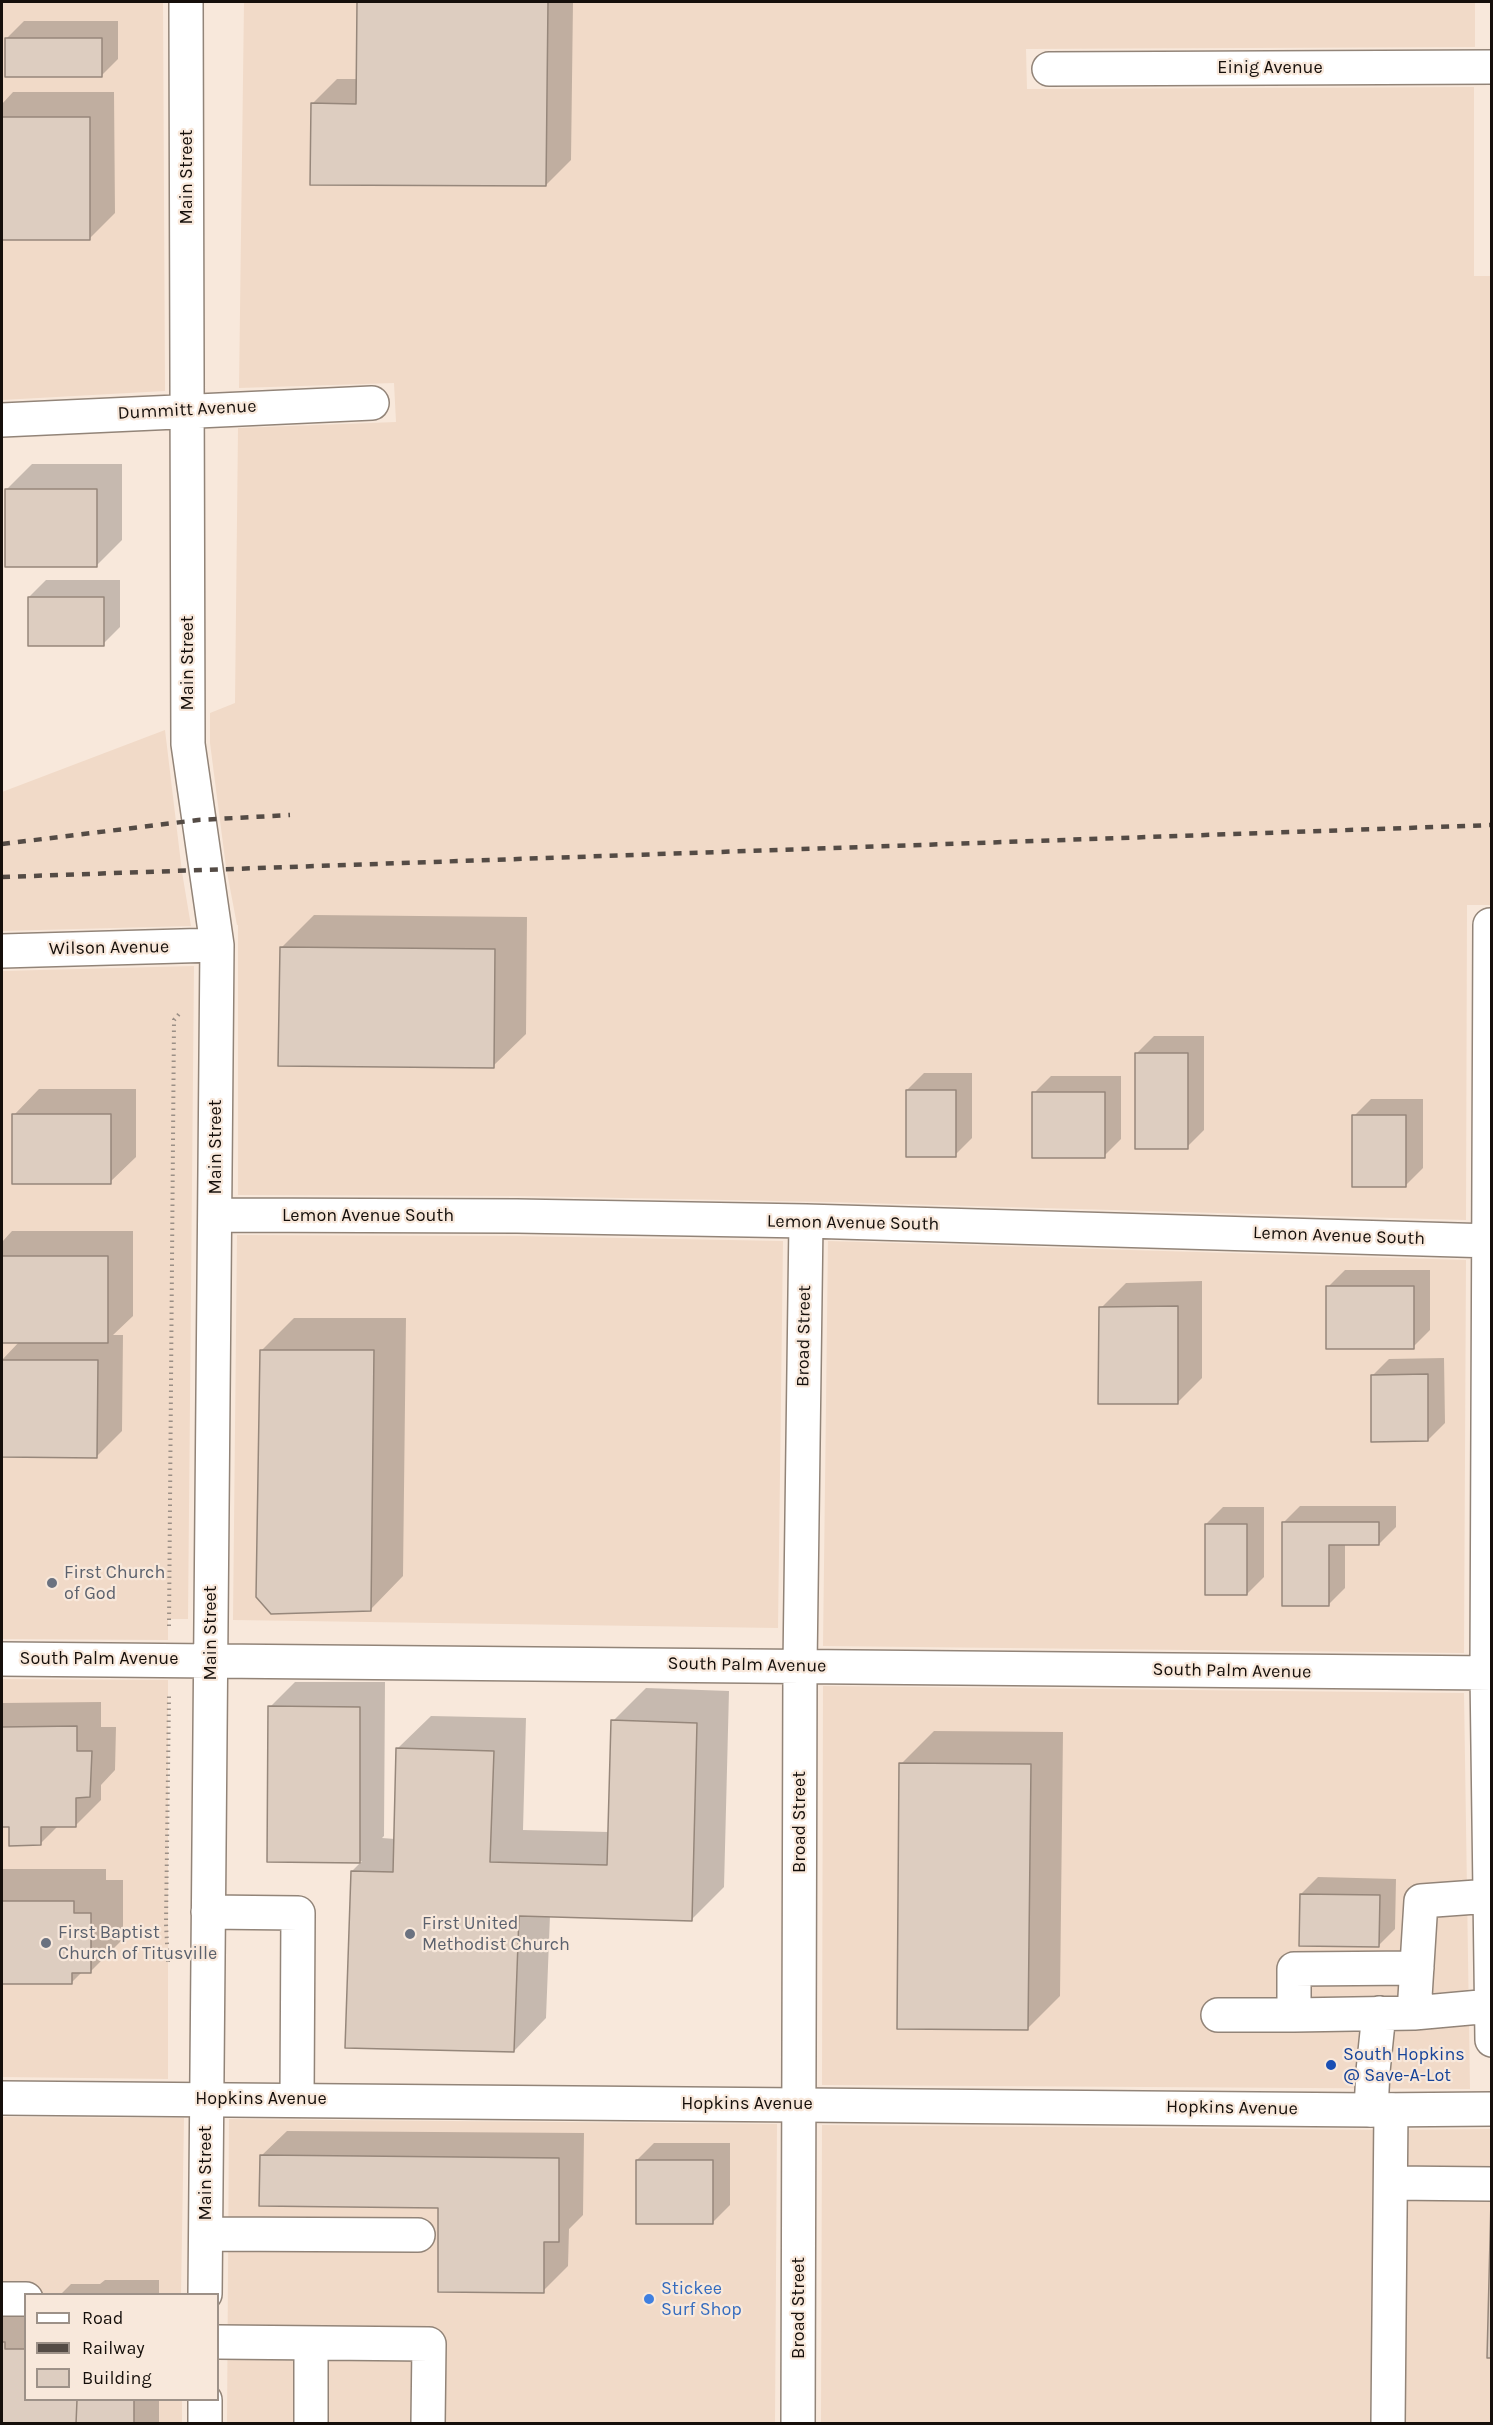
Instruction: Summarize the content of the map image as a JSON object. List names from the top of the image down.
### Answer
{
  "streets": {
    "street": [
      "Einig Avenue",
      "Main Street",
      "Dummitt Avenue",
      "Wilson Avenue",
      "Lemon Avenue South",
      "Broad Street",
      "South Palm Avenue",
      "Hopkins Avenue"
    ]
  },
  "crossings": [
    ["Main Street", "Dummitt Avenue"],
    ["Main Street", "Wilson Avenue"],
    ["Main Street", "Lemon Avenue South"],
    ["Main Street", "South Palm Avenue"],
    ["Main Street", "Hopkins Avenue"],
    ["Lemon Avenue South", "Broad Street"],
    ["Broad Street", "South Palm Avenue"],
    ["Broad Street", "Hopkins Avenue"]
  ],
  "places": [
    "First Church of God",
    "First United Methodist Church",
    "First Baptist Church of Titusville",
    "South Hopkins @ Save-A-Lot",
    "Stickee Surf Shop"
  ],
  "legend": ["Road", "Railway", "Building"]
}
